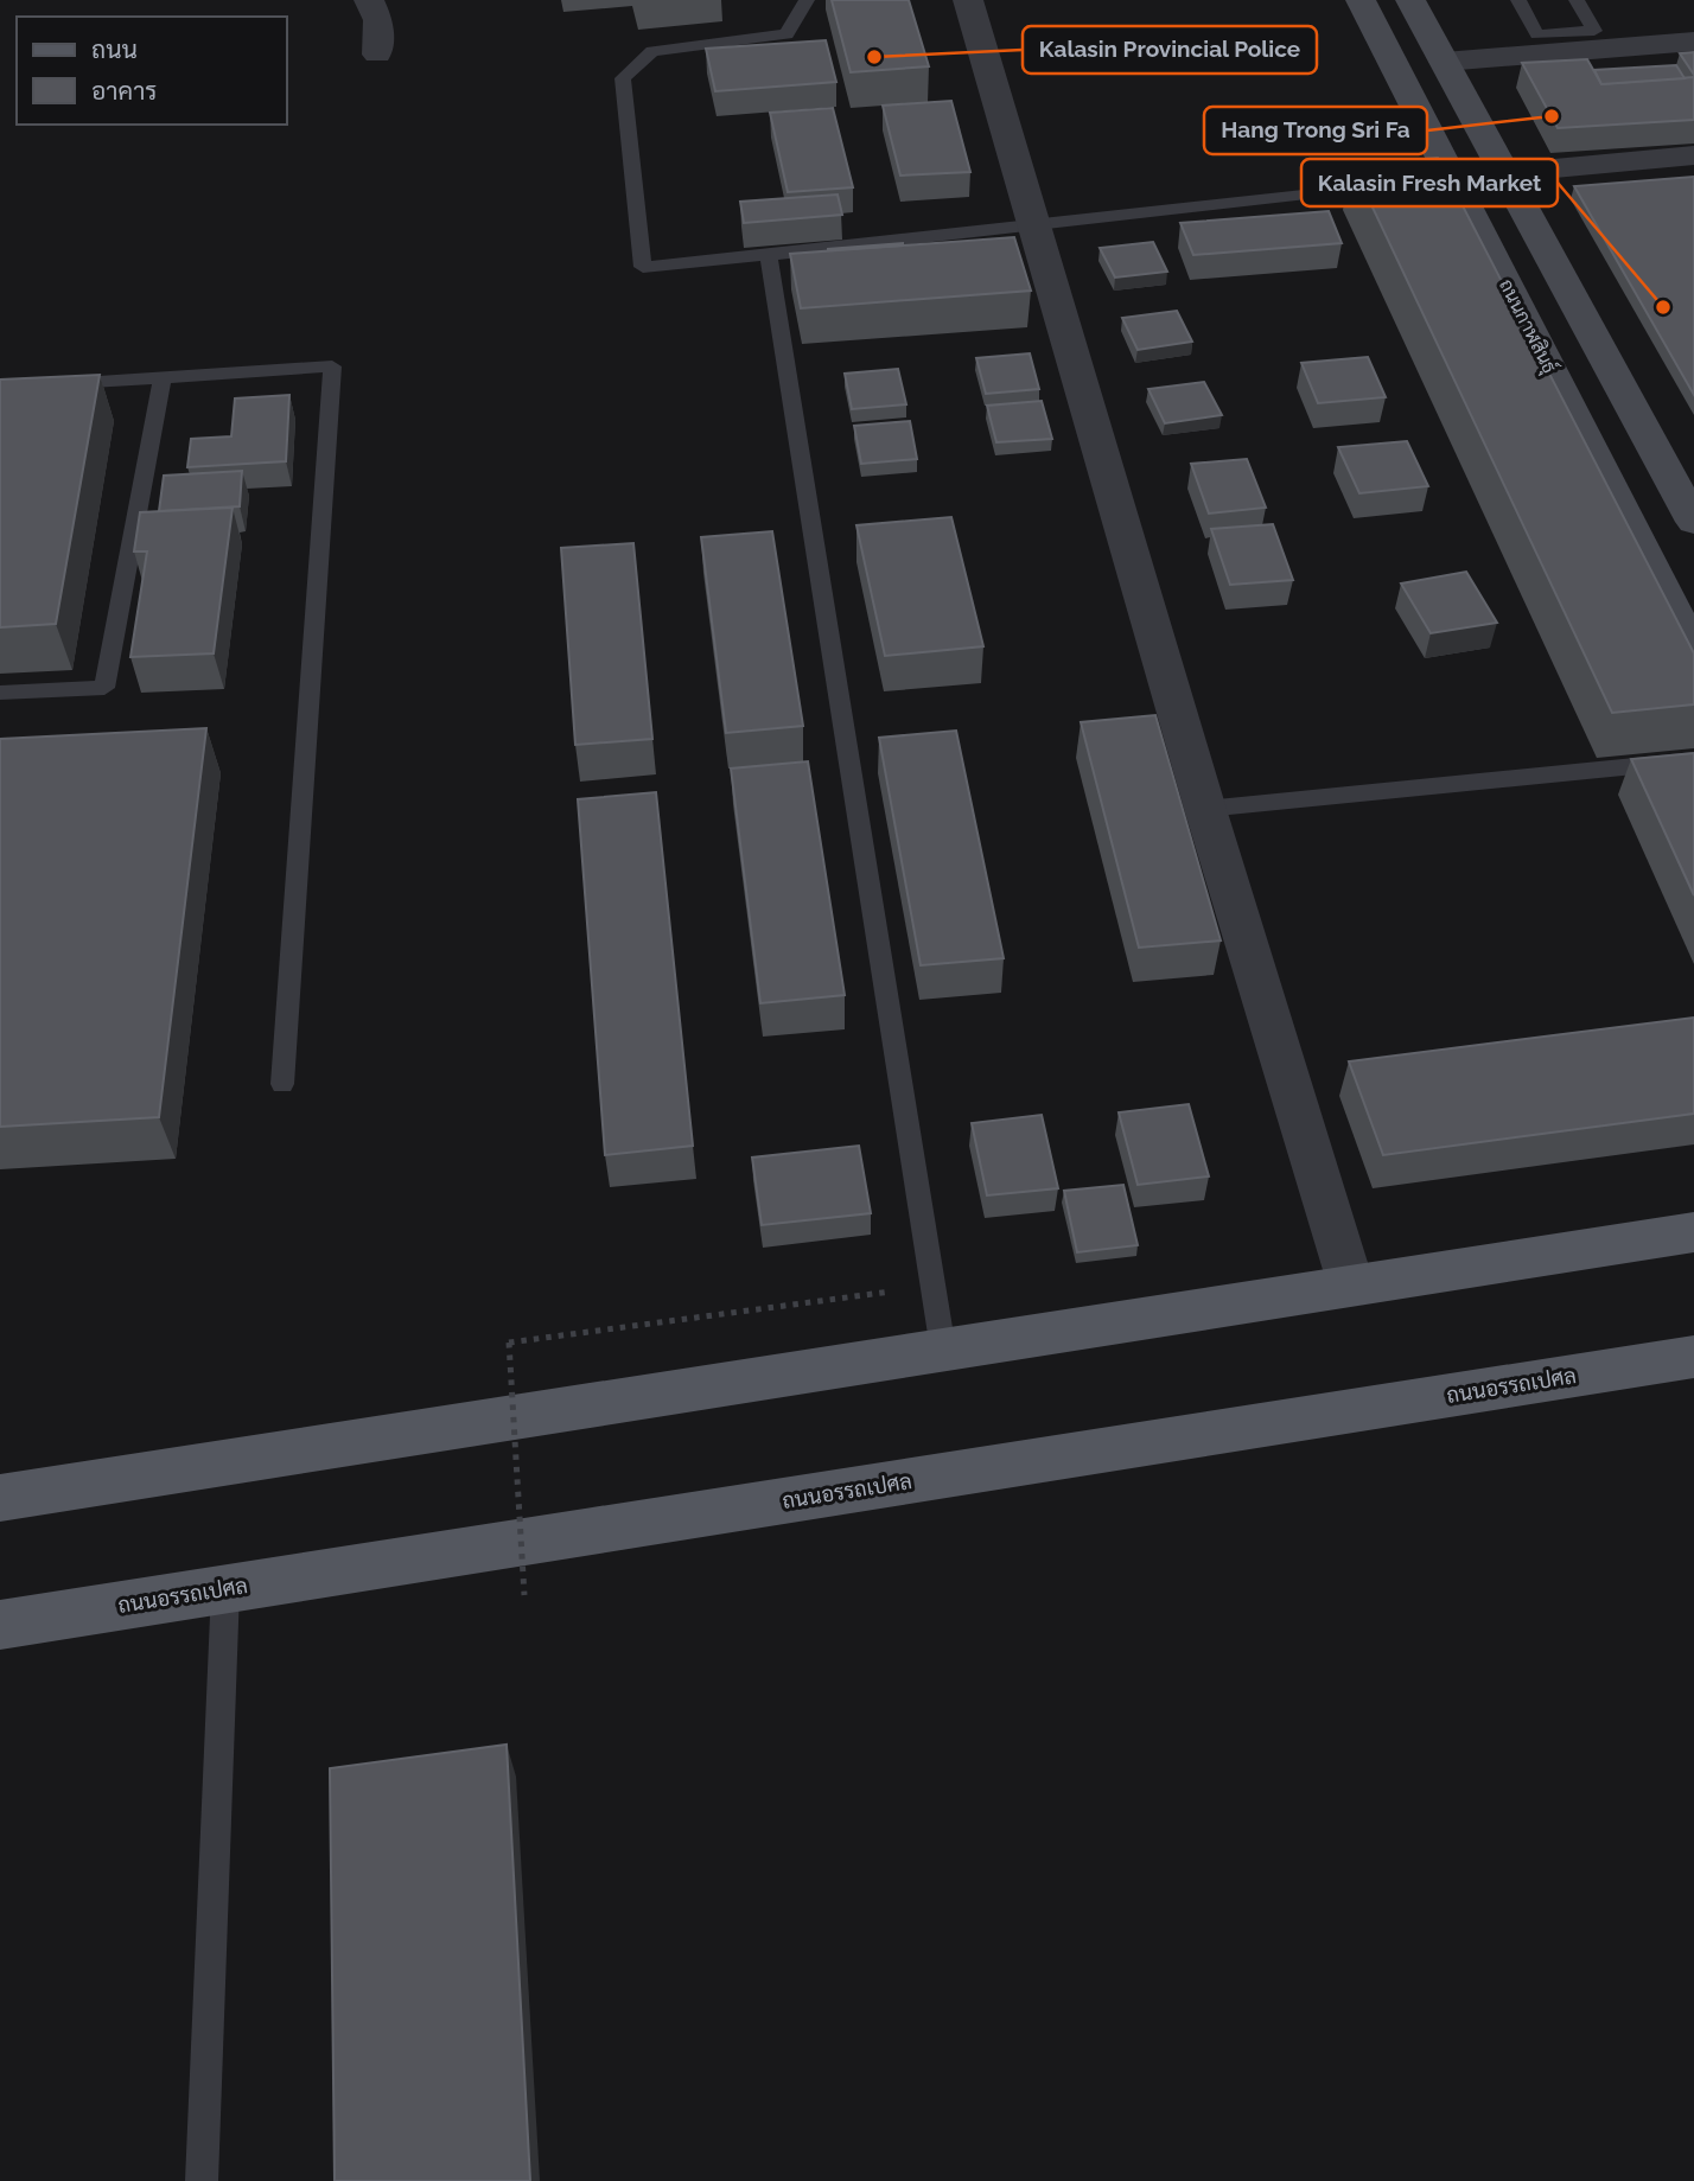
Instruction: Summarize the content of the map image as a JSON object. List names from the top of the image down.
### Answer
{
  "streets": {
    "main road": ["ถนนกาฬสินธุ์", "ถนนอรรถเปศล"]
  },
  "places": ["Kalasin Provincial Police", "Hang Trong Sri Fa", "Kalasin Fresh Market"],
  "legend": ["ถนน", "อาคาร"]
}
